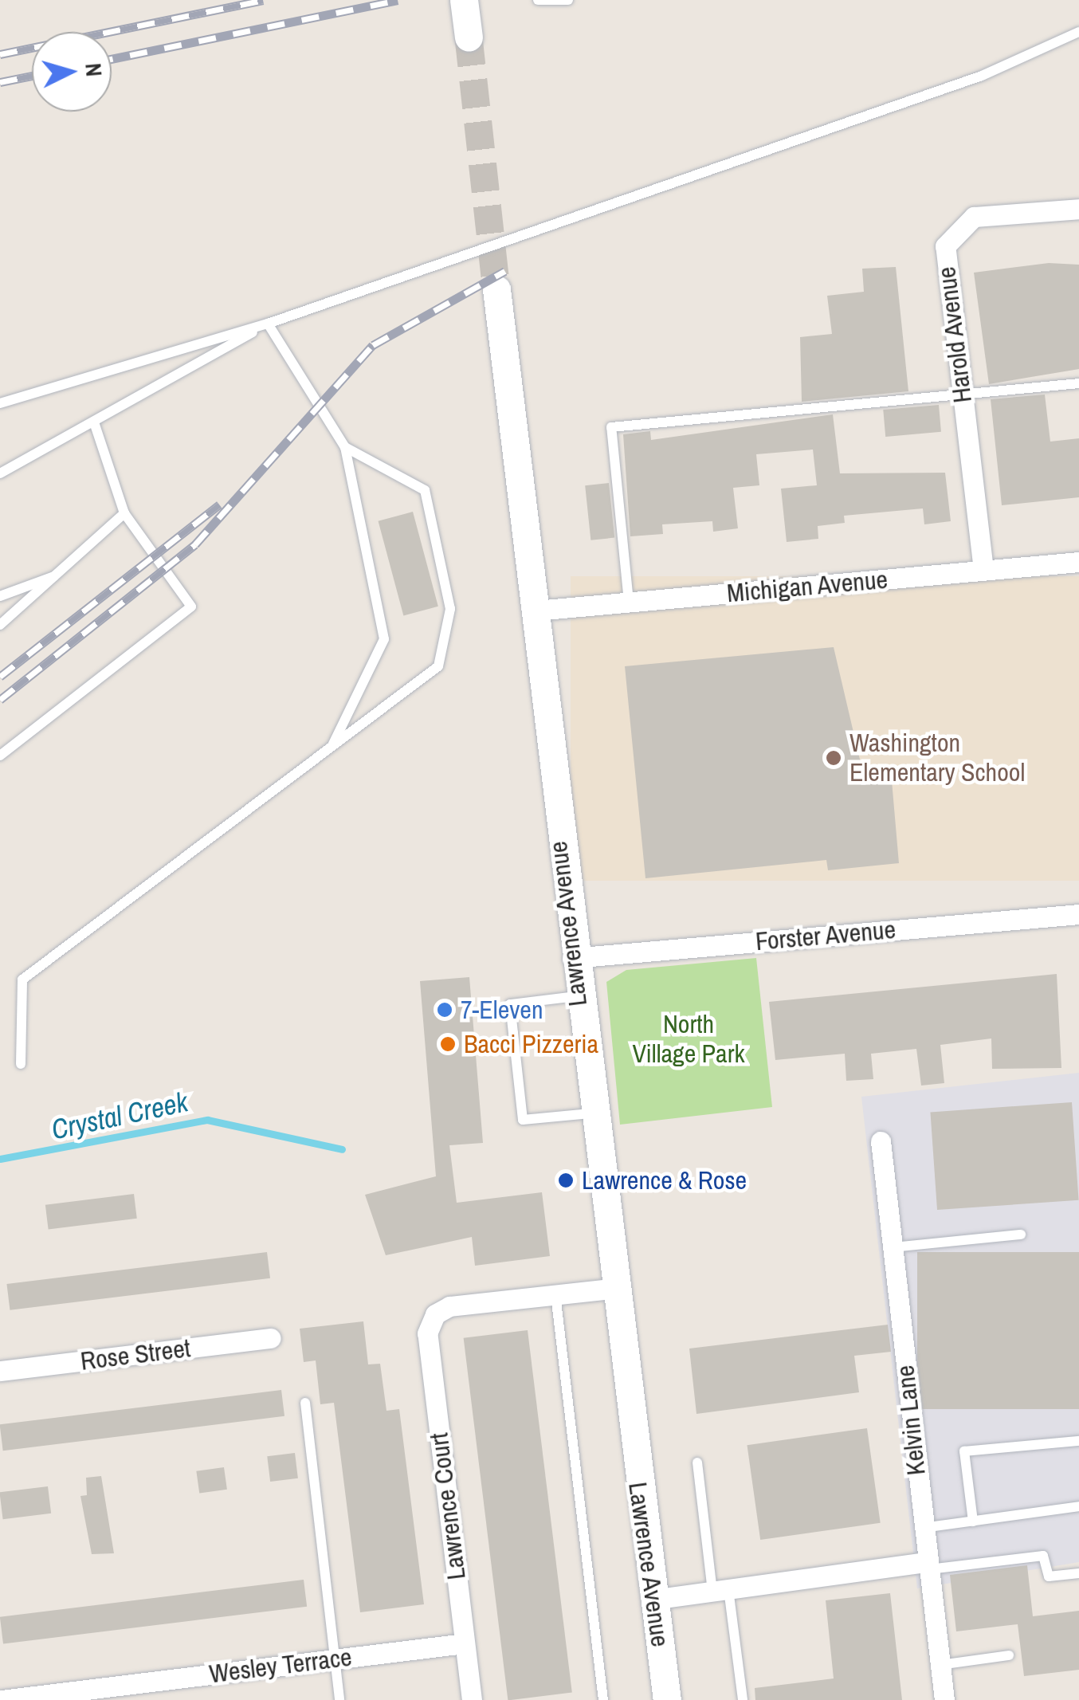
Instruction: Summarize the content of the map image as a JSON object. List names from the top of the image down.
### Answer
{
  "streets": {
    "main road": ["Lawrence Avenue"],
    "street": [
      "Harold Avenue",
      "Michigan Avenue",
      "Forster Avenue",
      "Rose Street",
      "Kelvin Lane",
      "Lawrence Court",
      "Wesley Terrace"
    ]
  },
  "crossings": [
    ["Harold Avenue", "Michigan Avenue"],
    ["Michigan Avenue", "Lawrence Avenue"],
    ["Lawrence Avenue", "Forster Avenue"],
    ["Lawrence Court", "Wesley Terrace"]
  ],
  "water": ["Crystal Creek"],
  "parks": ["North Village Park"],
  "places": [
    "Washington Elementary School",
    "7-Eleven",
    "Bacci Pizzeria",
    "Lawrence & Rose"
  ],
  "north": "right"
}
